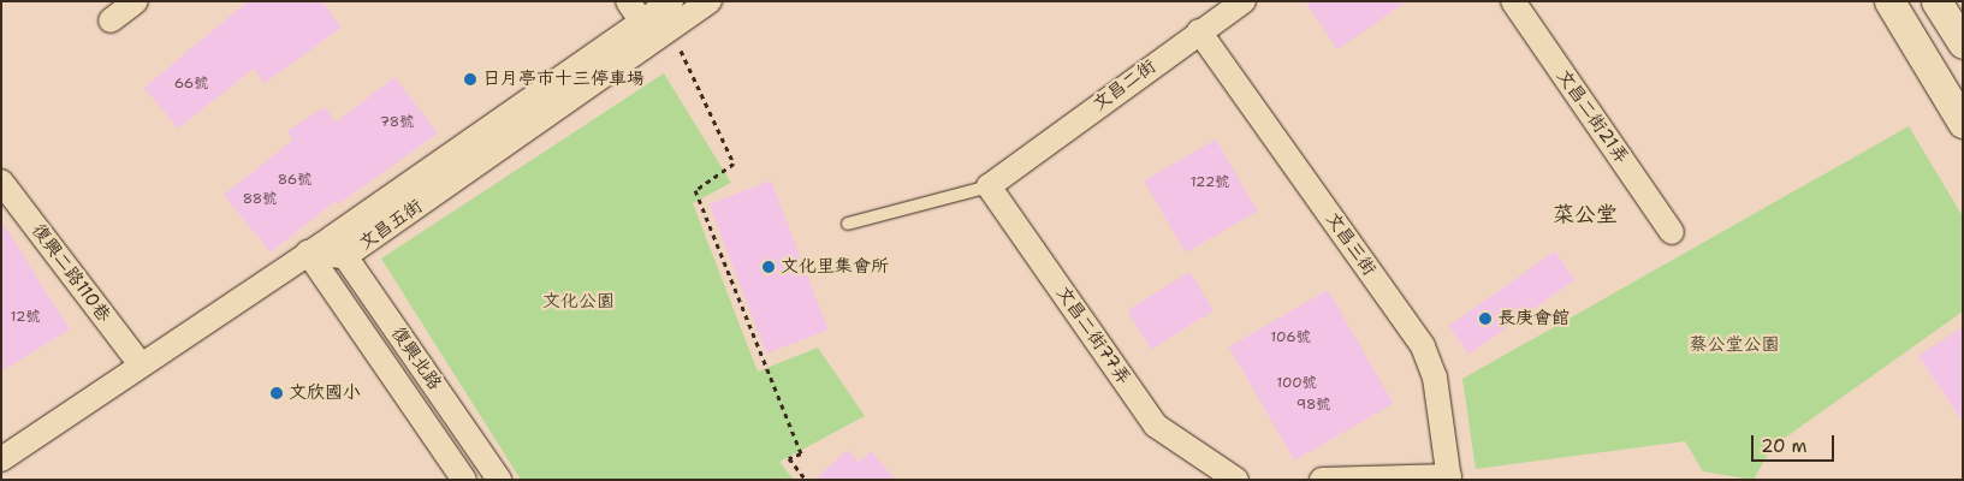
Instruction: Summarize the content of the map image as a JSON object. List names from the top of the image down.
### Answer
{
  "streets": {
    "street": [
      "文昌二街",
      "文昌二街21弄",
      "文昌五街",
      "文昌三街",
      "復興二路110巷",
      "文昌二街77弄",
      "復興北路"
    ]
  },
  "crossings": [
    ["文昌二街", "文昌三街"],
    ["文昌二街", "文昌二街77弄"],
    ["文昌五街", "復興北路"]
  ],
  "districts": ["菜公堂"],
  "parks": ["文化公園", "蔡公堂公園"],
  "places": [
    "日月亭市十三停車場",
    "文化里集會所",
    "長庚會館",
    "文欣國小"
  ],
  "house_numbers": [
    "66號",
    "78號",
    "86號",
    "122號",
    "88號",
    "12號",
    "106號",
    "100號",
    "98號"
  ],
  "scale_bar": "20 m"
}
